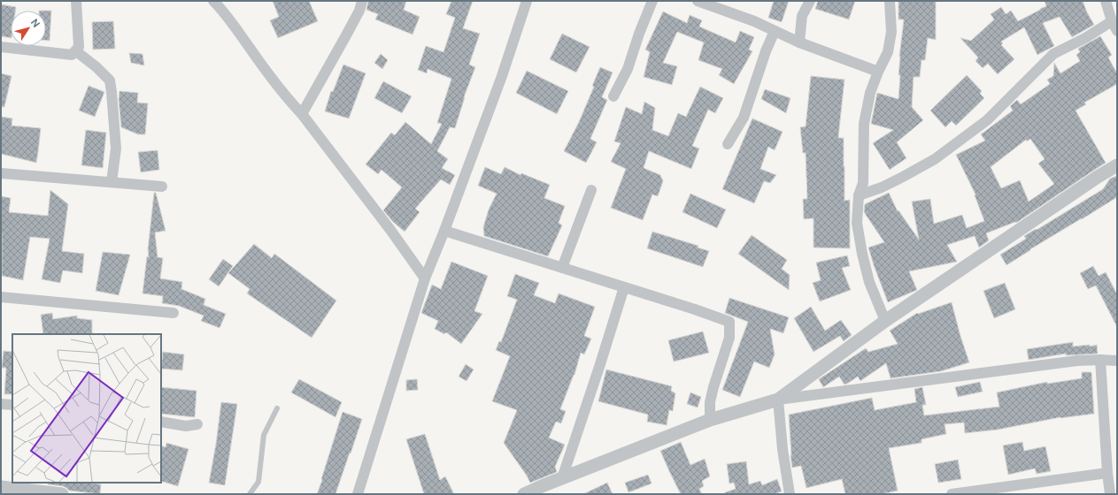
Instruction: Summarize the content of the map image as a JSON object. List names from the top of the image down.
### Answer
{
  "north": "top right"
}
